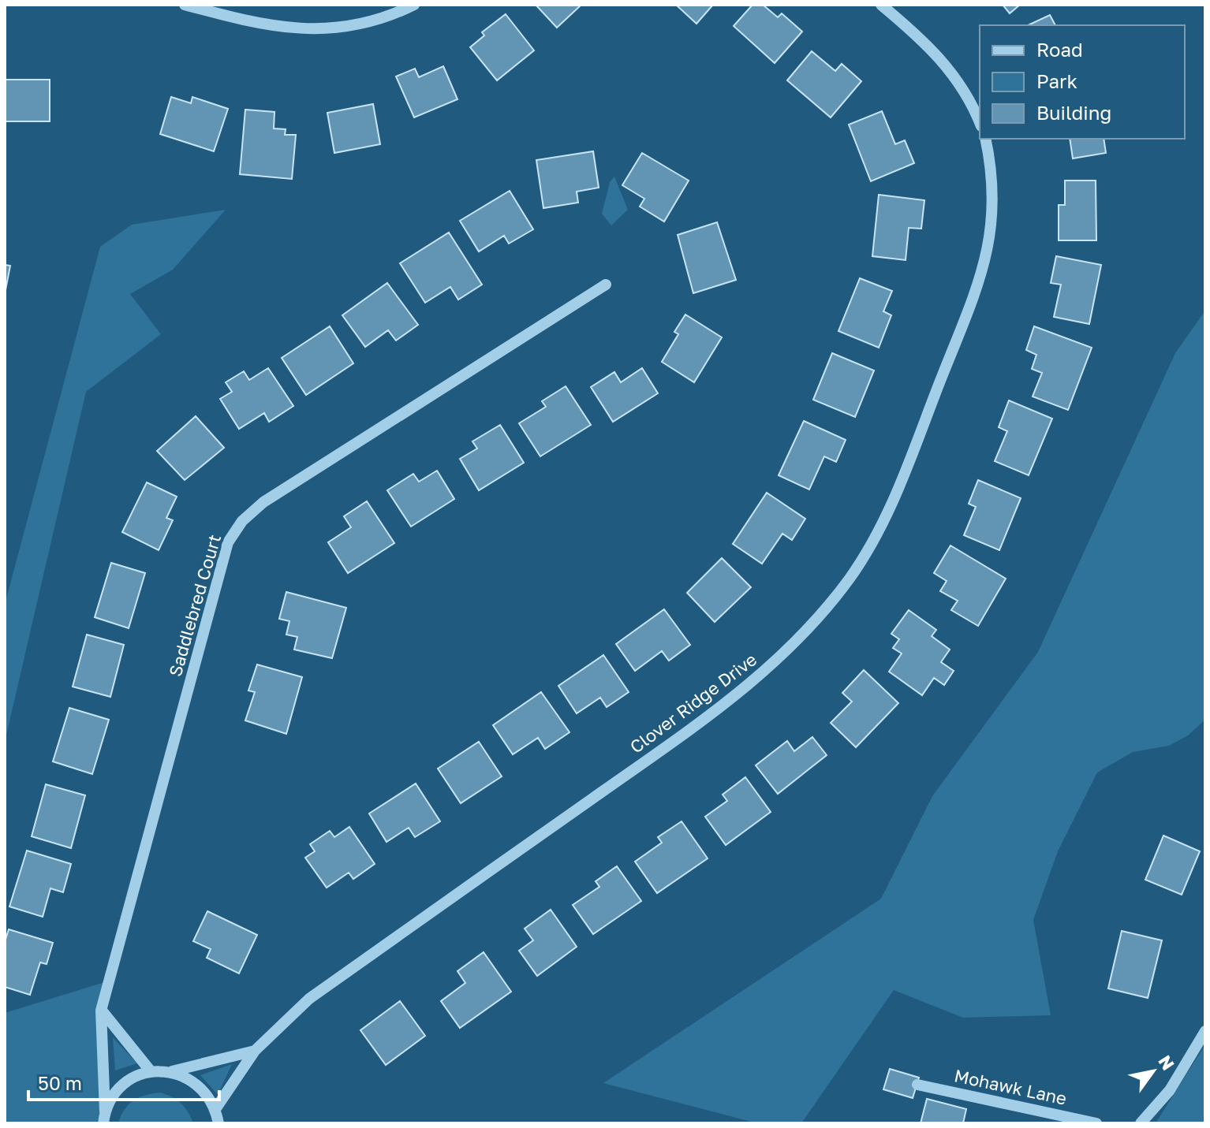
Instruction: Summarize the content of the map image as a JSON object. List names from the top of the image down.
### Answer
{
  "streets": {
    "street": ["Saddlebred Court", "Clover Ridge Drive", "Mohawk Lane"]
  },
  "crossings": [
    ["Saddlebred Court", "Clover Ridge Drive"]
  ],
  "legend": ["Road", "Park", "Building"],
  "scale_bar": "50 m",
  "north": "top right"
}
